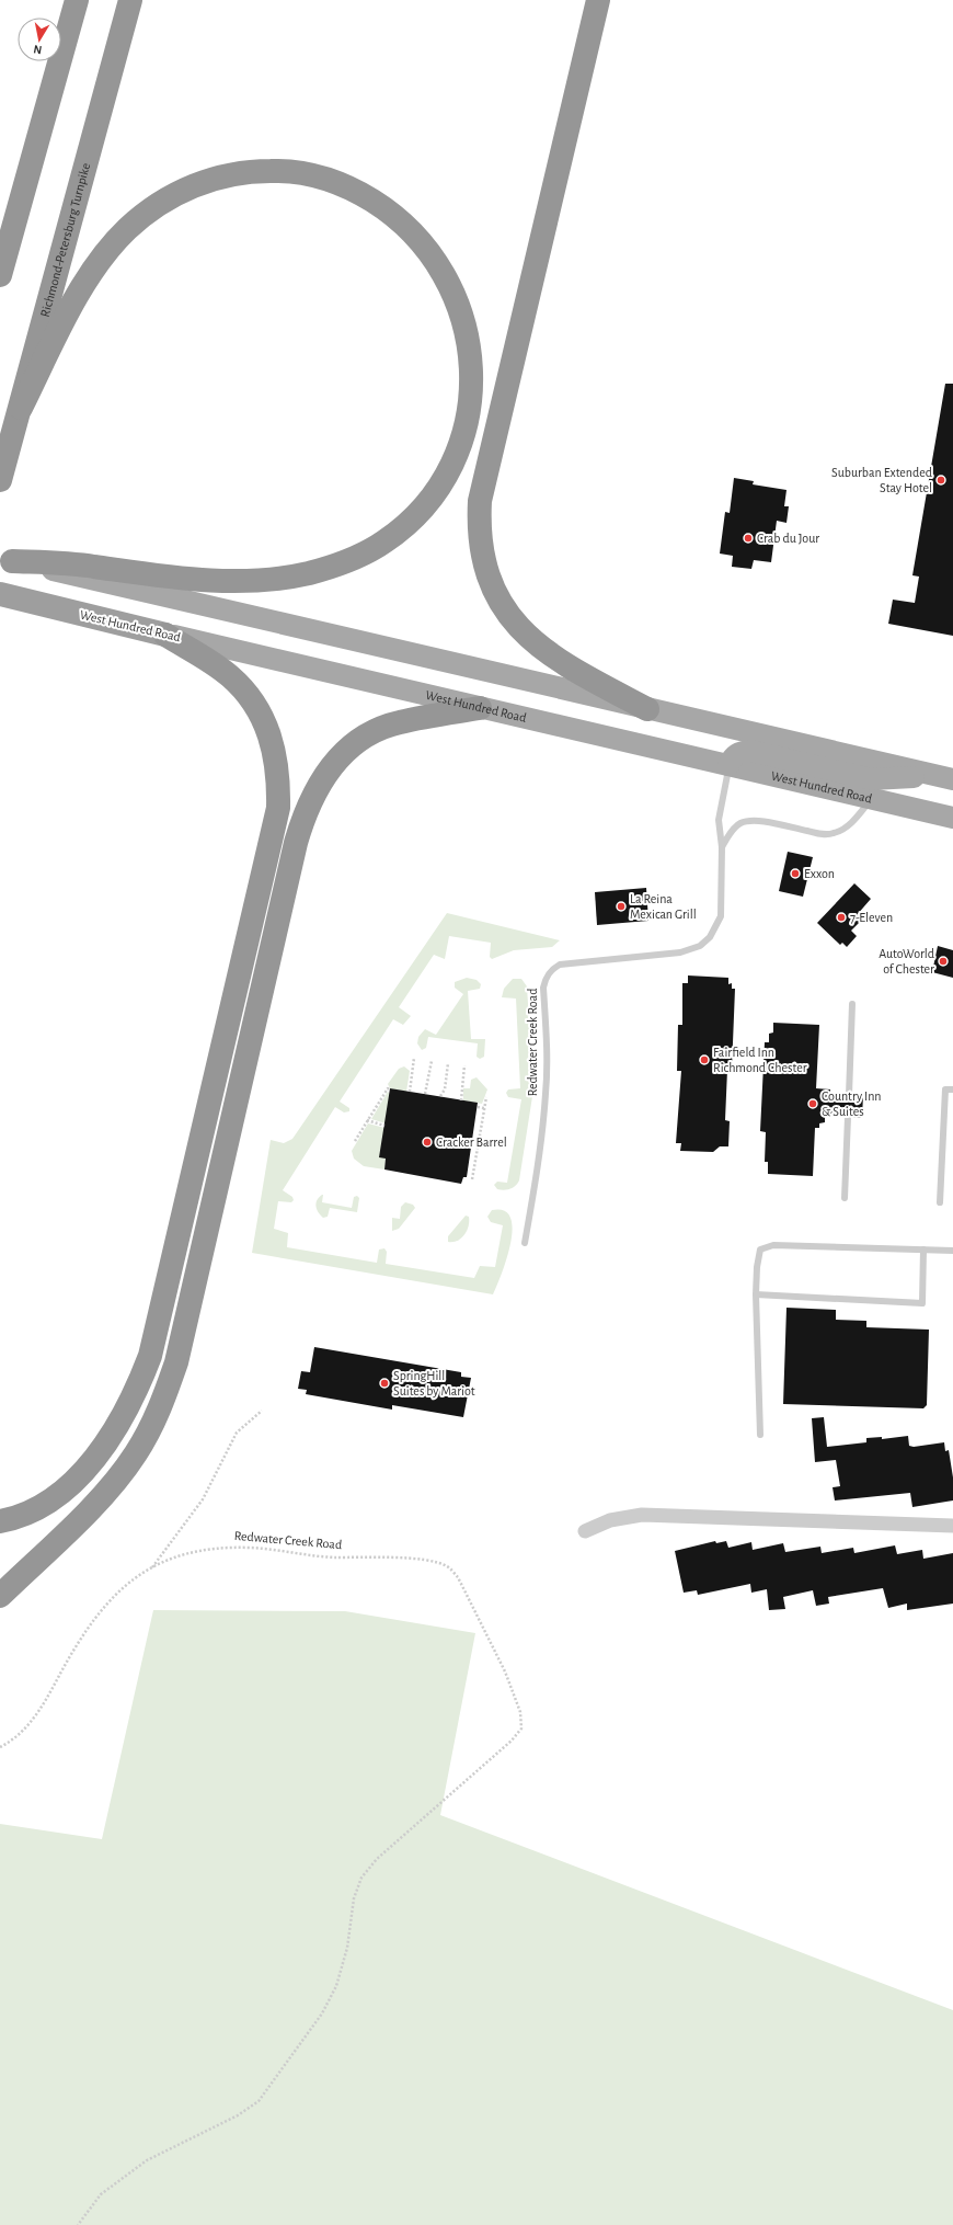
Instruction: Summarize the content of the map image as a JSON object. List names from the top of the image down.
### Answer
{
  "streets": {
    "highway": ["Richmond-Petersburg Turnpike", "West Hundred Road"],
    "lane": ["Redwater Creek Road"]
  },
  "crossings": [
    ["West Hundred Road", "Redwater Creek Road"]
  ],
  "places": [
    "Suburban Extended Stay Hotel",
    "Crab du Jour",
    "Exxon",
    "La Reina Mexican Grill",
    "7-Eleven",
    "AutoWorld of Chester",
    "Fairfield Inn Richmond Chester",
    "Country Inn & Suites",
    "Cracker Barrel",
    "SpringHill Suites by Mariot"
  ],
  "north": "bottom"
}
